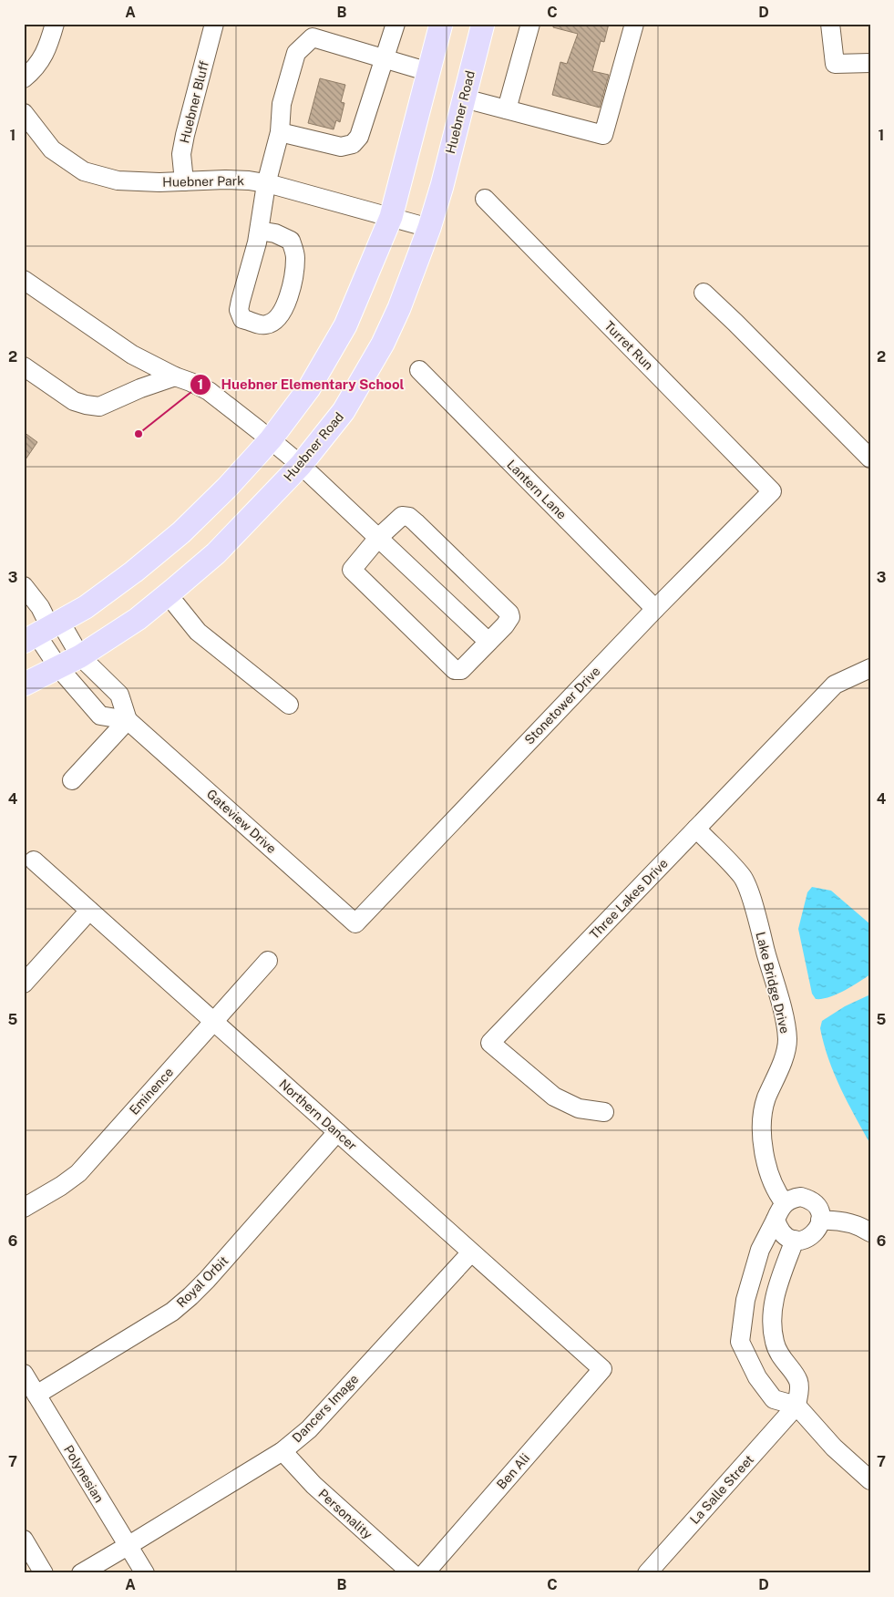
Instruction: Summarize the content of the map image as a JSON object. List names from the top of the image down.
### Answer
{
  "streets": {
    "main road": ["Huebner Road"],
    "street": [
      "Huebner Bluff",
      "Huebner Park",
      "Turret Run",
      "Lantern Lane",
      "Stonetower Drive",
      "Gateview Drive",
      "Three Lakes Drive",
      "Lake Bridge Drive",
      "Eminence",
      "Northern Dancer",
      "Royal Orbit",
      "Dancers Image",
      "Ben Ali",
      "Polynesian",
      "La Salle Street",
      "Personality"
    ]
  },
  "crossings": [
    ["Huebner Bluff", "Huebner Park"],
    ["Huebner Road", "Huebner Park"],
    ["Turret Run", "Stonetower Drive"],
    ["Lantern Lane", "Stonetower Drive"],
    ["Stonetower Drive", "Gateview Drive"],
    ["Three Lakes Drive", "Lake Bridge Drive"],
    ["Eminence", "Northern Dancer"],
    ["Northern Dancer", "Royal Orbit"],
    ["Northern Dancer", "Dancers Image"],
    ["Northern Dancer", "Ben Ali"],
    ["Royal Orbit", "Polynesian"],
    ["Dancers Image", "Polynesian"],
    ["Dancers Image", "Personality"]
  ],
  "places": ["Huebner Elementary School"],
  "grid": {
    "columns": [
      "A",
      "B",
      "C",
      "D"
    ],
    "rows": [
      "1",
      "2",
      "3",
      "4",
      "5",
      "6",
      "7"
    ]
  }
}
